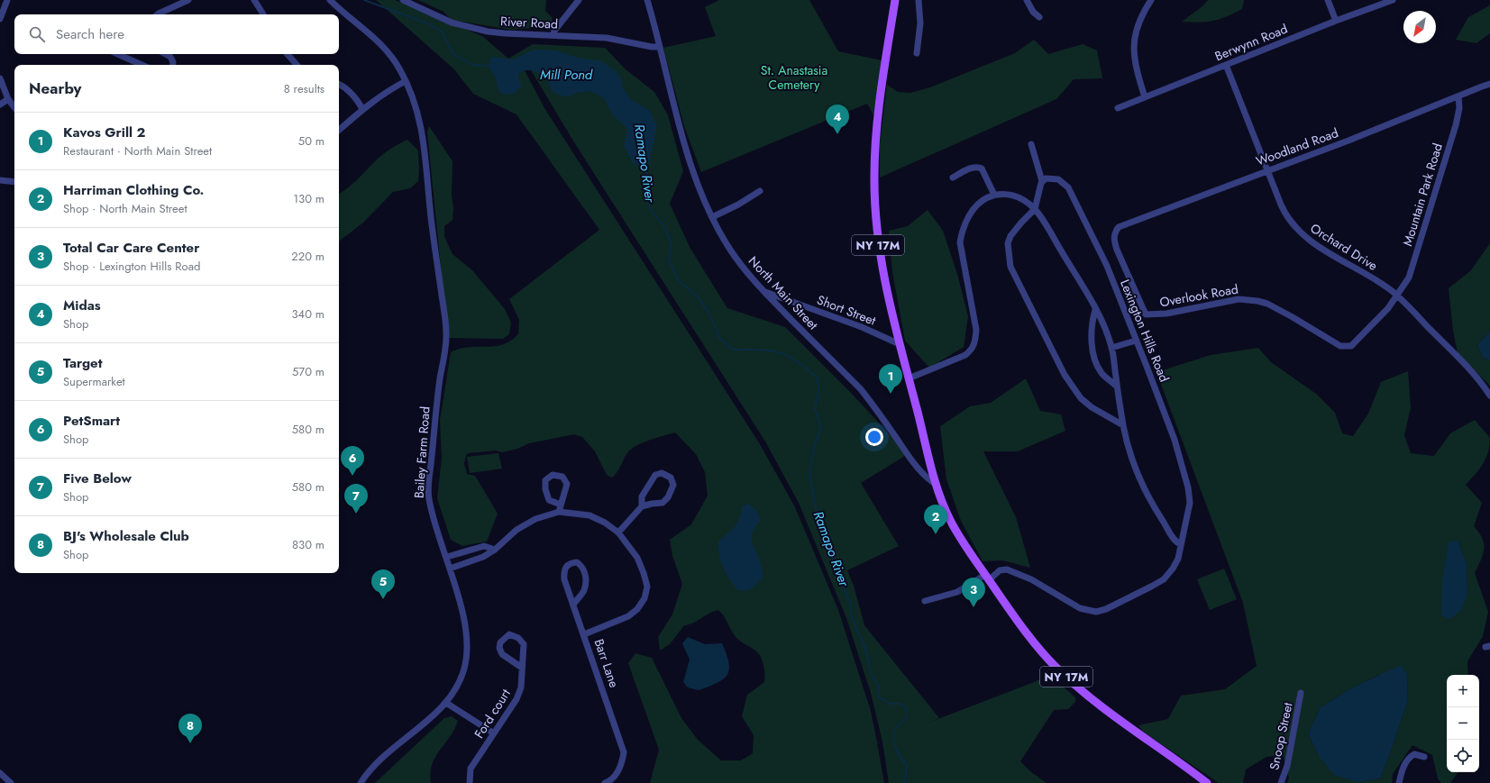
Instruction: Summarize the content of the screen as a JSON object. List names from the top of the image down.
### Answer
{
  "streets": {
    "main road": ["NY 17M"],
    "street": [
      "River Road",
      "Berwynn Road",
      "Woodland Road",
      "Mountain Park Road",
      "Orchard Drive",
      "North Main Street",
      "Overlook Road",
      "Short Street",
      "Lexington Hills Road",
      "Bailey Farm Road",
      "Barr Lane",
      "Ford court",
      "Snoop Street"
    ]
  },
  "crossings": [
    ["River Road", "North Main Street"],
    ["Berwynn Road", "Orchard Drive"],
    ["Woodland Road", "Mountain Park Road"],
    ["Woodland Road", "Orchard Drive"],
    ["Woodland Road", "Overlook Road"],
    ["Mountain Park Road", "Orchard Drive"],
    ["Mountain Park Road", "Overlook Road"],
    ["NY 17M", "North Main Street"],
    ["NY 17M", "Short Street"],
    ["NY 17M", "Lexington Hills Road"],
    ["Orchard Drive", "Overlook Road"],
    ["North Main Street", "Short Street"],
    ["Bailey Farm Road", "Barr Lane"]
  ],
  "water": ["Mill Pond", "Ramapo River"],
  "parks": ["St. Anastasia Cemetery"],
  "north": "bottom left",
  "page": {
    "search": "Search here",
    "heading": ["Nearby", "8 results"],
    "pins": [
      "4",
      "1",
      "6",
      "7",
      "2",
      "5",
      "3",
      "8"
    ],
    "list": [
      {
        "mark": "1",
        "name": "Kavos Grill 2",
        "note": "Restaurant · North Main Street",
        "value": "50 m"
      },
      {
        "mark": "2",
        "name": "Harriman Clothing Co.",
        "note": "Shop · North Main Street",
        "value": "130 m"
      },
      {
        "mark": "3",
        "name": "Total Car Care Center",
        "note": "Shop · Lexington Hills Road",
        "value": "220 m"
      },
      {
        "mark": "4",
        "name": "Midas",
        "note": "Shop",
        "value": "340 m"
      },
      {
        "mark": "5",
        "name": "Target",
        "note": "Supermarket",
        "value": "570 m"
      },
      {
        "mark": "6",
        "name": "PetSmart",
        "note": "Shop",
        "value": "580 m"
      },
      {
        "mark": "7",
        "name": "Five Below",
        "note": "Shop",
        "value": "580 m"
      },
      {
        "mark": "8",
        "name": "BJ's Wholesale Club",
        "note": "Shop",
        "value": "830 m"
      }
    ],
    "map_buttons": ["+", "−"]
  }
}
